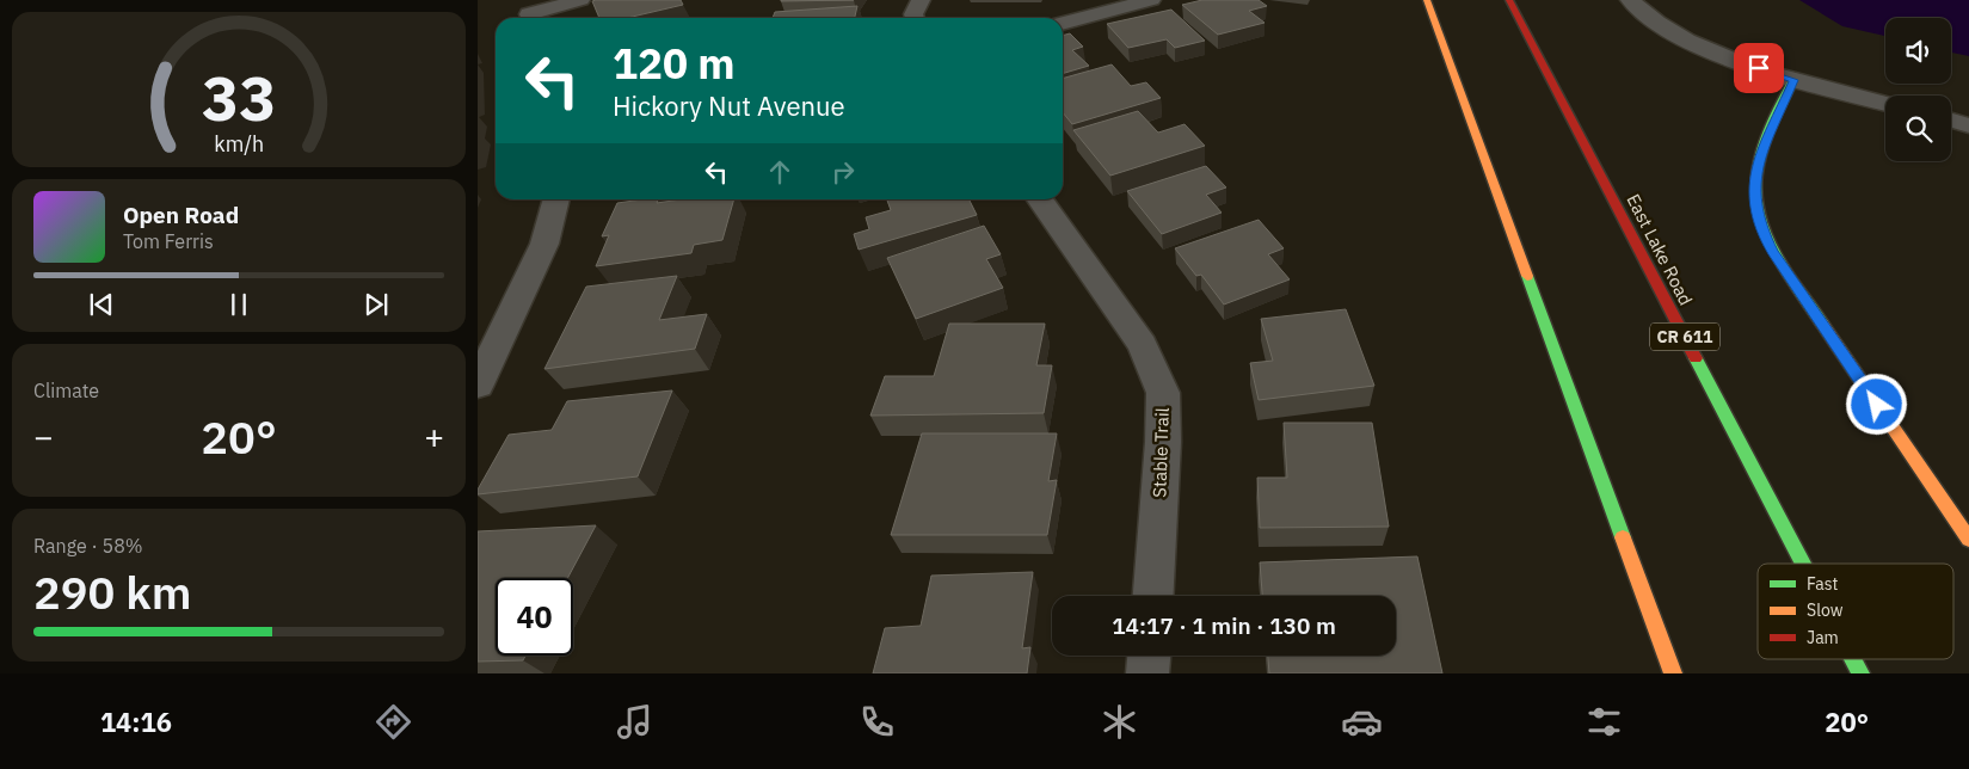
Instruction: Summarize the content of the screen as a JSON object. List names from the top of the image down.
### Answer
{
  "streets": {
    "main road": ["East Lake Road", "CR 611"],
    "street": ["Stable Trail"]
  },
  "legend": ["Fast", "Slow", "Jam"],
  "page": {
    "turn": ["120 m", "Hickory Nut Avenue"],
    "song": ["Open Road", "Tom Ferris"],
    "tile": [
      "Climate",
      ["Range · 58%", "290 km"]
    ],
    "heat": ["−", "20°", "+"],
    "limit": "40",
    "trip": "14:17 · 1 min · 130 m",
    "tabs": ["14:16", "20°"],
    "gauge": ["33", "km/h"]
  }
}
